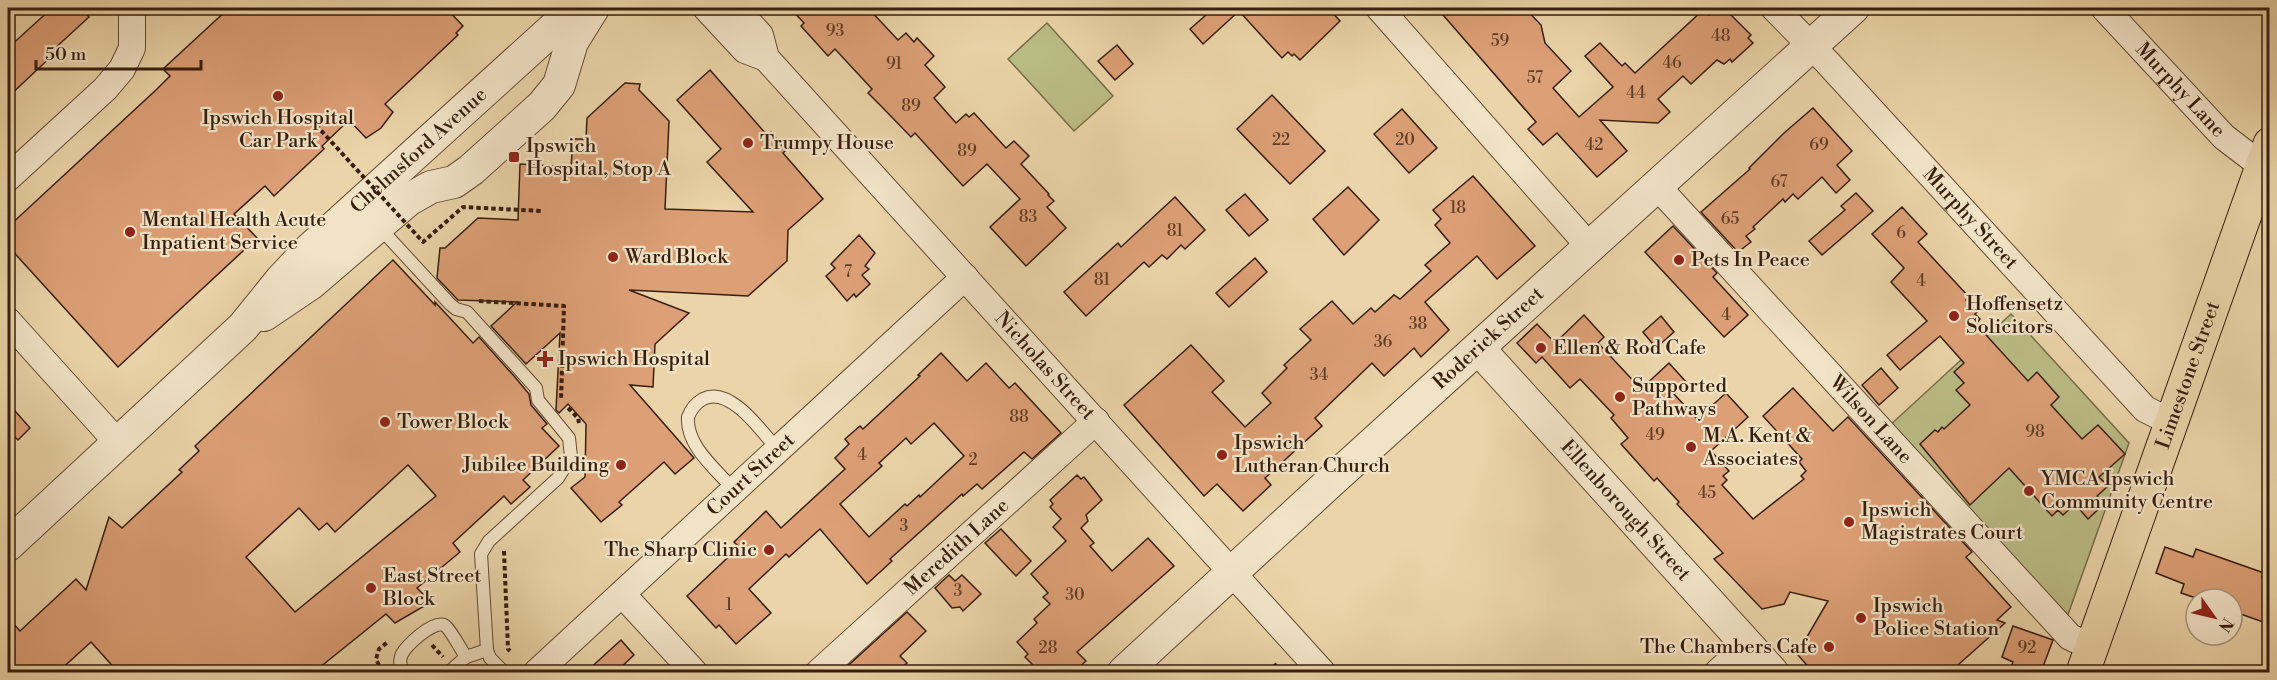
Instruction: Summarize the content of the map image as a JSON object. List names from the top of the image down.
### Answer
{
  "streets": {
    "main road": ["Limestone Street"],
    "street": [
      "Murphy Lane",
      "Chelmsford Avenue",
      "Murphy Street",
      "Roderick Street",
      "Nicholas Street",
      "Wilson Lane",
      "Court Street",
      "Ellenborough Street",
      "Meredith Lane"
    ]
  },
  "crossings": [
    ["Murphy Lane", "Limestone Street"],
    ["Murphy Street", "Roderick Street"],
    ["Murphy Street", "Limestone Street"],
    ["Roderick Street", "Nicholas Street"],
    ["Roderick Street", "Wilson Lane"],
    ["Roderick Street", "Ellenborough Street"],
    ["Nicholas Street", "Court Street"],
    ["Nicholas Street", "Meredith Lane"],
    ["Limestone Street", "Wilson Lane"]
  ],
  "places": {
    "other": [
      "Ipswich Hospital Car Park",
      "Trumpy House",
      "Mental Health Acute Inpatient Service",
      "Ward Block",
      "Pets In Peace",
      "Hoffensetz Solicitors",
      "Ellen & Rod Cafe",
      "Supported Pathways",
      "Tower Block",
      "M.A. Kent & Associates",
      "Ipswich Lutheran Church",
      "Jubilee Building",
      "YMCA Ipswich Community Centre",
      "Ipswich Magistrates Court",
      "The Sharp Clinic",
      "East Street Block",
      "Ipswich Police Station",
      "The Chambers Cafe"
    ],
    "transit": ["Ipswich Hospital, Stop A"],
    "health": ["Ipswich Hospital"]
  },
  "house_numbers": [
    "93",
    "48",
    "59",
    "46",
    "91",
    "57",
    "44",
    "89",
    "22",
    "20",
    "42",
    "69",
    "89",
    "67",
    "18",
    "83",
    "65",
    "81",
    "6",
    "7",
    "81",
    "4",
    "4",
    "38",
    "36",
    "34",
    "88",
    "98",
    "49",
    "4",
    "2",
    "45",
    "3",
    "3",
    "30",
    "1",
    "28",
    "92"
  ],
  "scale_bar": "50 m",
  "north": "bottom right"
}
